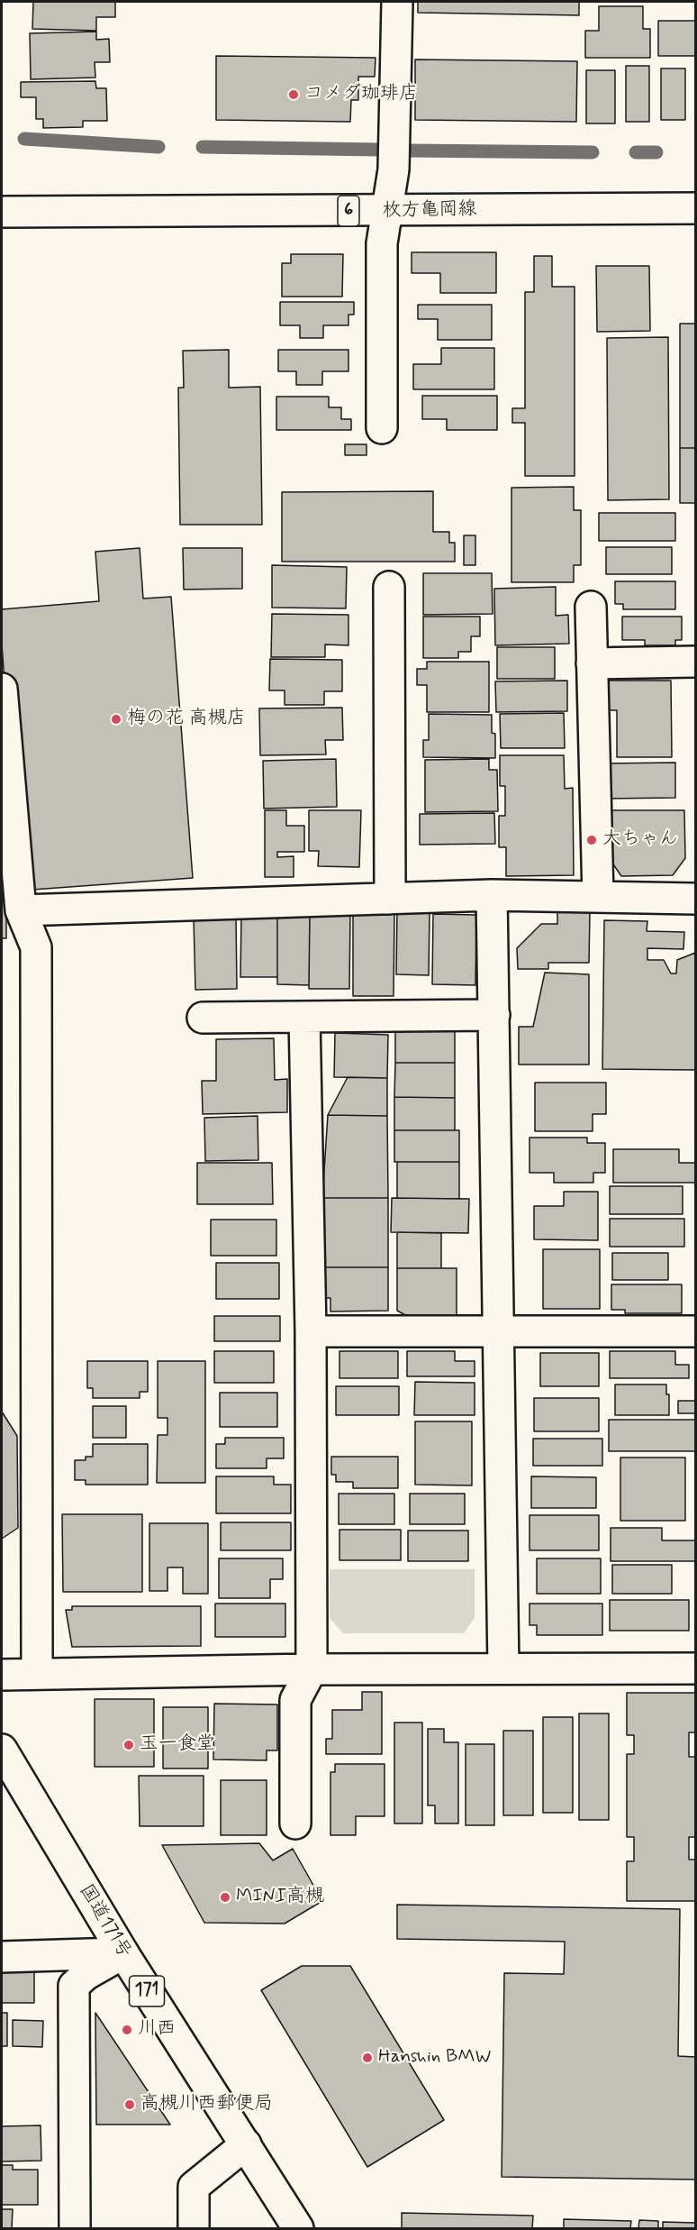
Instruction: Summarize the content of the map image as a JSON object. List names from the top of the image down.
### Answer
{
  "streets": {
    "main road": [
      "6",
      "枚方亀岡線",
      "国道171号",
      "171"
    ]
  },
  "places": [
    "コメダ珈琲店",
    "梅の花 高槻店",
    "大ちゃん",
    "玉一食堂",
    "MINI高槻",
    "川西",
    "Hanshin BMW",
    "高槻川西郵便局"
  ]
}
